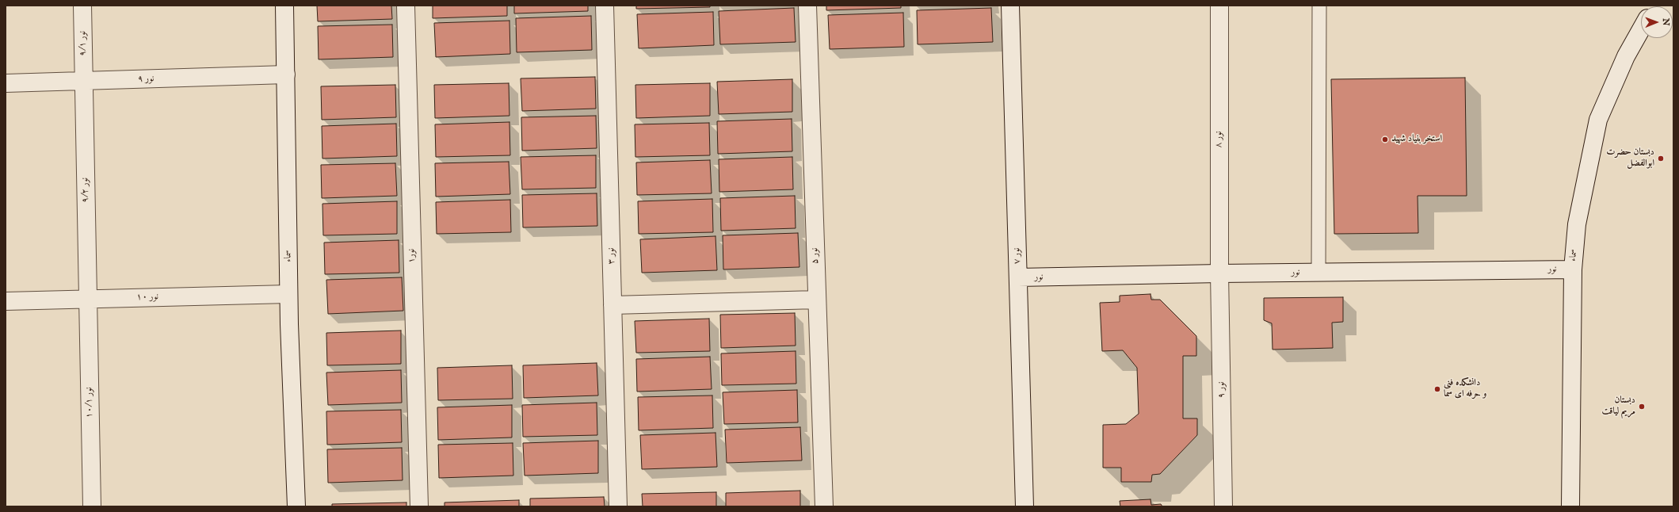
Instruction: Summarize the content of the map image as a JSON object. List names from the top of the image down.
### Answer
{
  "streets": {
    "street": [
      "نور ۹/۱",
      "نور ۹",
      "نور ۸",
      "نور ۹/۲",
      "سماء",
      "نور۱",
      "نور ۳",
      "نور ۵",
      "نور ۷",
      "نور",
      "نور ۱۰",
      "نور ۱۰/۱"
    ]
  },
  "crossings": [
    ["نور ۹/۱", "نور ۹"],
    ["نور ۹/۱", "نور ۹/۲"],
    ["نور ۹", "نور ۸"],
    ["نور ۹", "نور ۹/۲"],
    ["نور ۹", "سماء"],
    ["نور ۹", "نور"],
    ["نور ۸", "نور"],
    ["نور ۹/۲", "نور ۱۰"],
    ["نور ۹/۲", "نور ۱۰/۱"],
    ["سماء", "نور"],
    ["سماء", "نور ۱۰"],
    ["نور ۷", "نور"],
    ["نور ۱۰", "نور ۱۰/۱"]
  ],
  "places": [
    "استخر بنیاد شهید",
    "دبستان حضرت ابوالفضل",
    "دانشکده فنی و حرفه ای سما",
    "دبستان مریم لیاقت"
  ],
  "north": "right"
}
